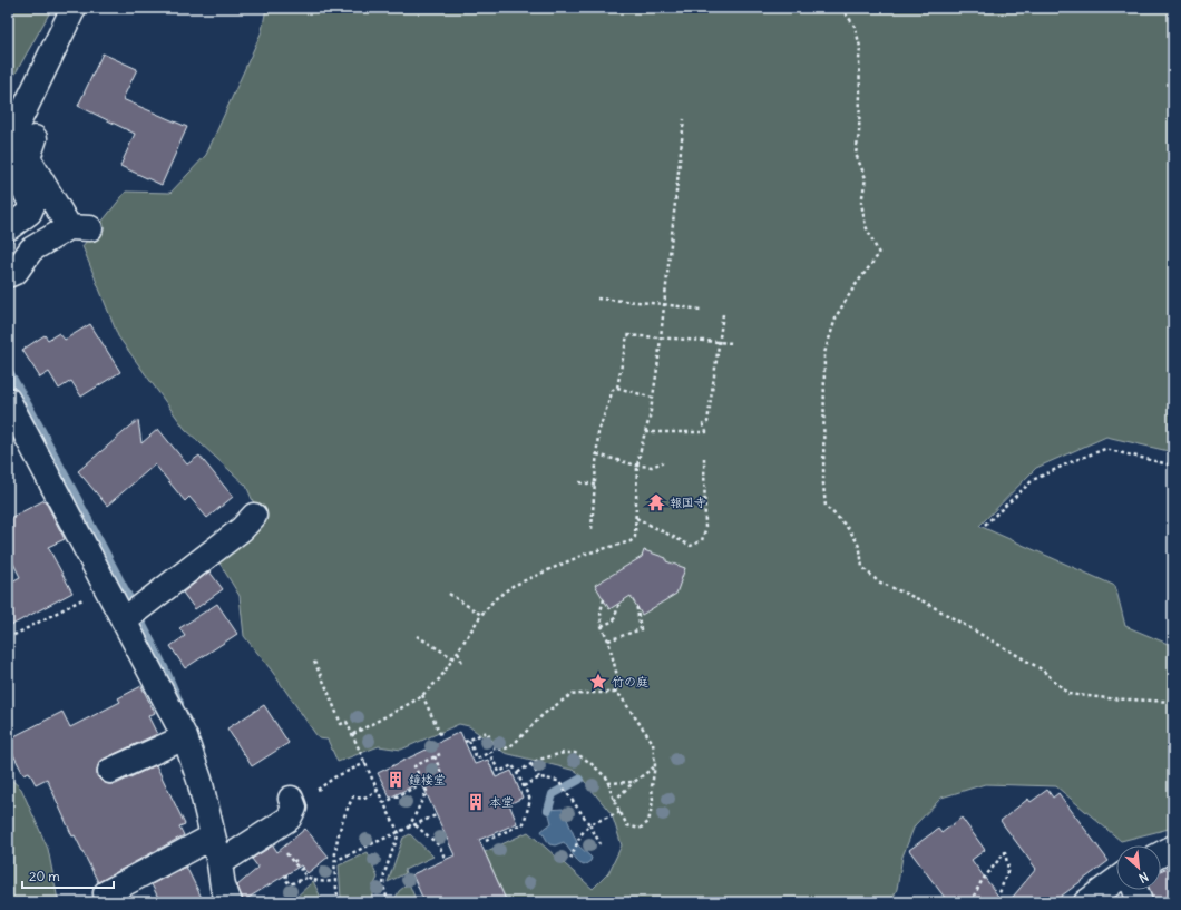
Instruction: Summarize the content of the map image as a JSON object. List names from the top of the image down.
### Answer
{
  "places": {
    "temple": ["報国寺"],
    "place": ["竹の庭"],
    "building": ["鐘楼堂", "本堂"]
  },
  "scale_bar": "20 m",
  "north": "bottom right"
}
